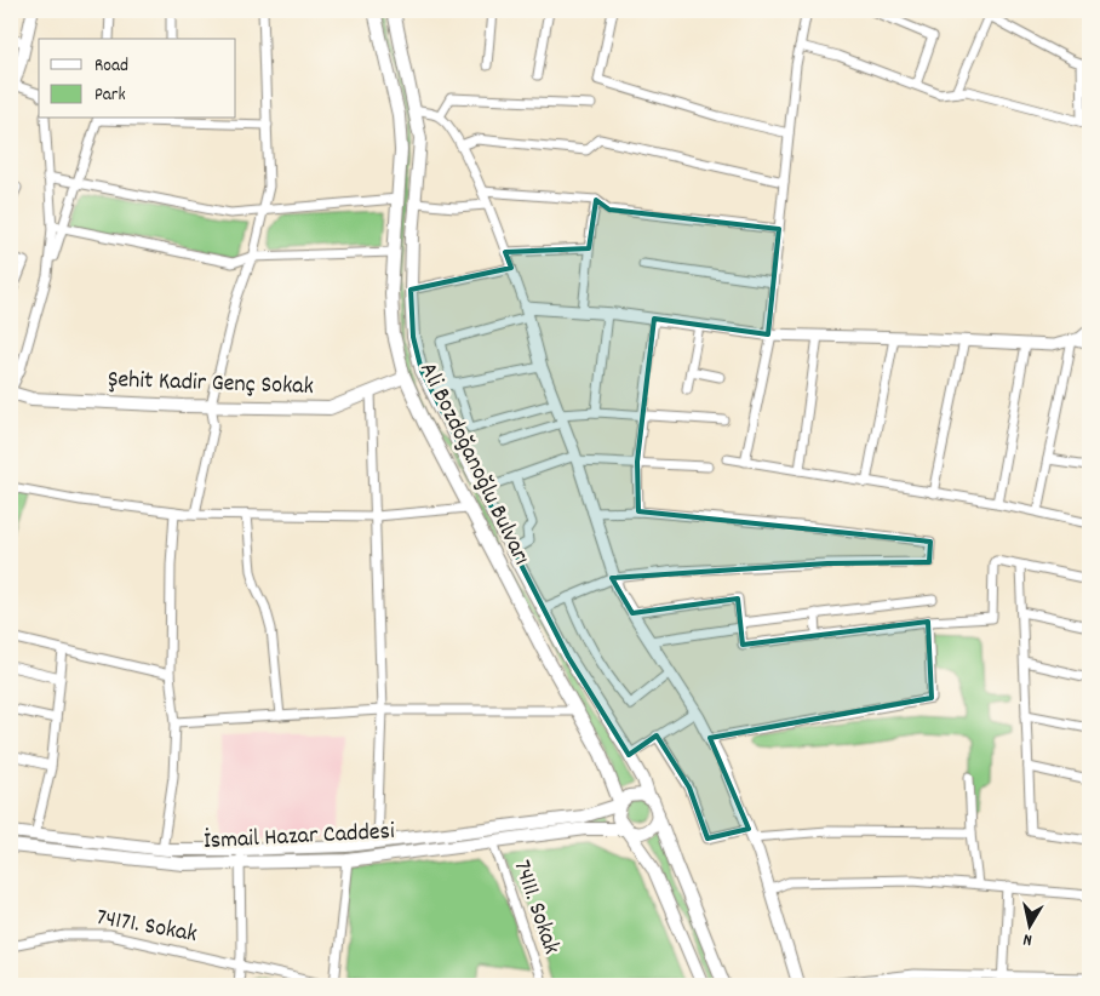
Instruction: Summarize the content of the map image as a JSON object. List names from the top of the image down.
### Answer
{
  "streets": {
    "main road": ["Şehit Kadir Genç Sokak", "Ali Bozdoğanoğlu Bulvarı", "İsmail Hazar Caddesi"],
    "street": ["74111. Sokak", "74171. Sokak"]
  },
  "crossings": [
    ["Şehit Kadir Genç Sokak", "Ali Bozdoğanoğlu Bulvarı"],
    ["Ali Bozdoğanoğlu Bulvarı", "İsmail Hazar Caddesi"],
    ["İsmail Hazar Caddesi", "74111. Sokak"]
  ],
  "legend": ["Road", "Park"],
  "north": "bottom"
}
